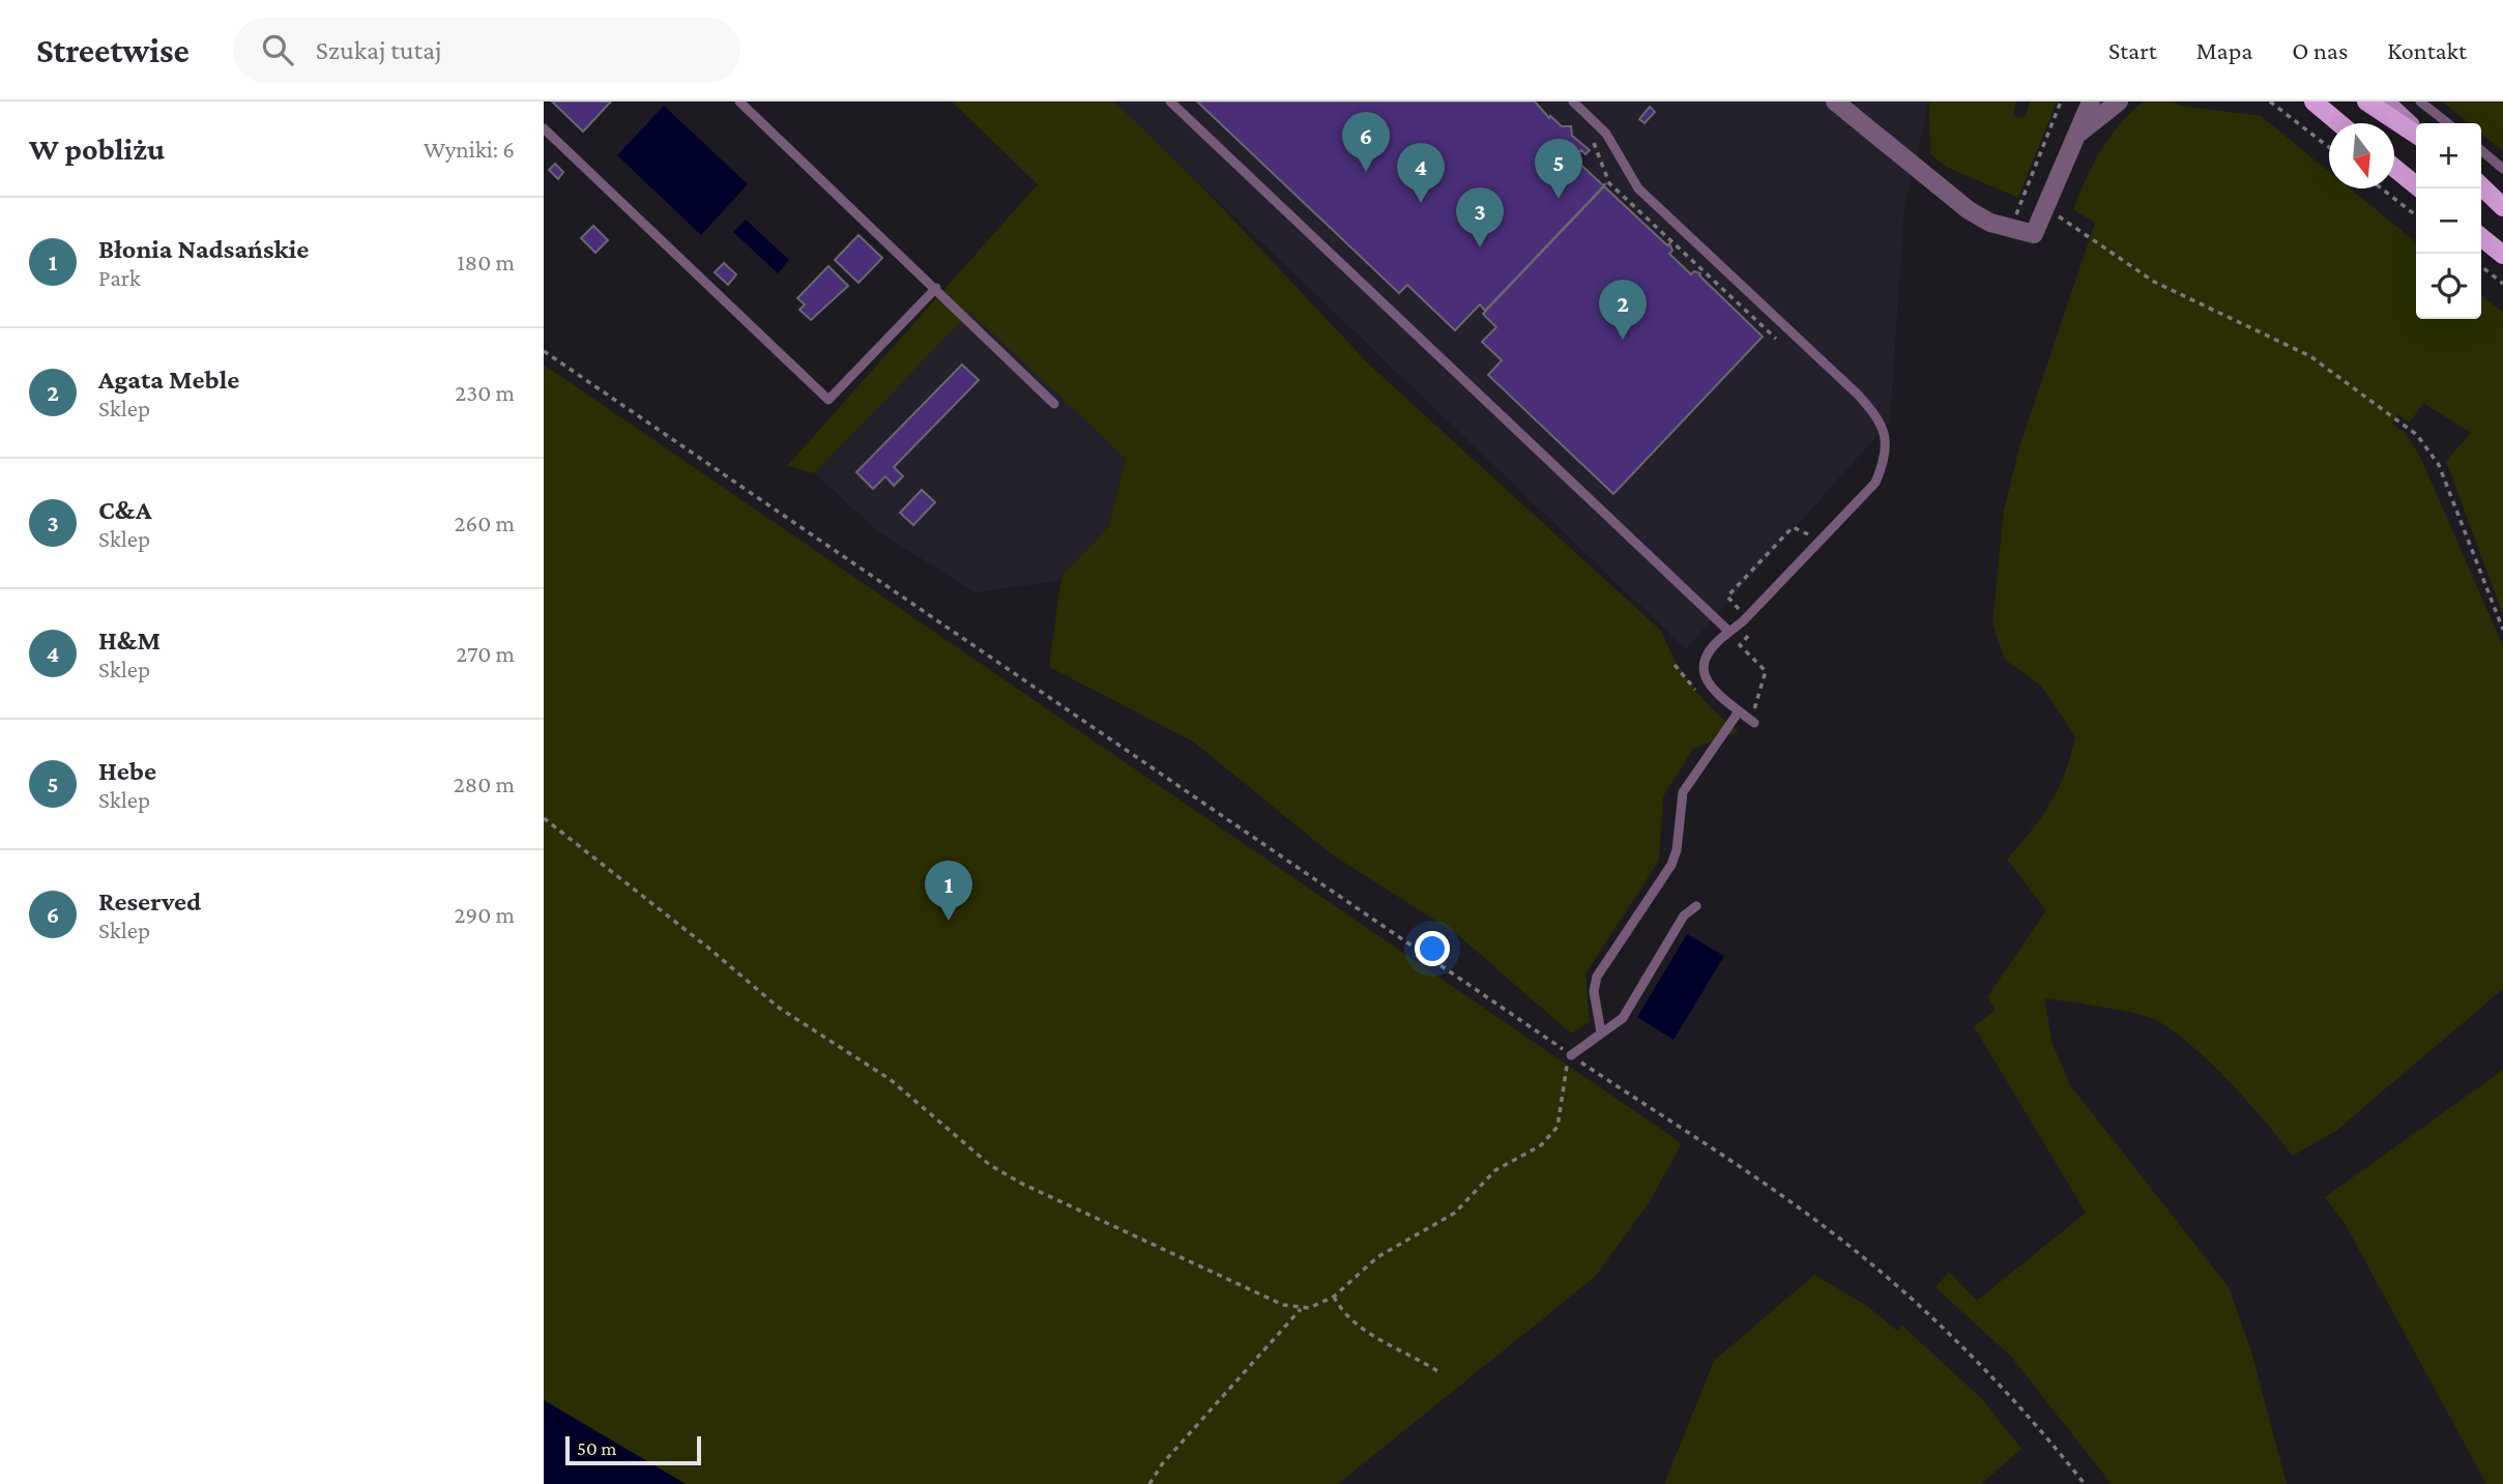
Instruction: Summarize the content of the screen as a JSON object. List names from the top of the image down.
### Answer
{
  "scale_bar": "50 m",
  "north": "bottom",
  "page": {
    "header": "Streetwise",
    "search": "Szukaj tutaj",
    "nav": [
      "Start",
      "Mapa",
      "O nas",
      "Kontakt"
    ],
    "heading": ["W pobliżu", "Wyniki: 6"],
    "pins": [
      "6",
      "5",
      "4",
      "3",
      "2",
      "1"
    ],
    "map_buttons": ["+", "−"],
    "list": [
      {
        "mark": "1",
        "name": "Błonia Nadsańskie",
        "note": "Park",
        "value": "180 m"
      },
      {
        "mark": "2",
        "name": "Agata Meble",
        "note": "Sklep",
        "value": "230 m"
      },
      {
        "mark": "3",
        "name": "C&A",
        "note": "Sklep",
        "value": "260 m"
      },
      {
        "mark": "4",
        "name": "H&M",
        "note": "Sklep",
        "value": "270 m"
      },
      {
        "mark": "5",
        "name": "Hebe",
        "note": "Sklep",
        "value": "280 m"
      },
      {
        "mark": "6",
        "name": "Reserved",
        "note": "Sklep",
        "value": "290 m"
      }
    ],
    "scale": "50 m"
  }
}
